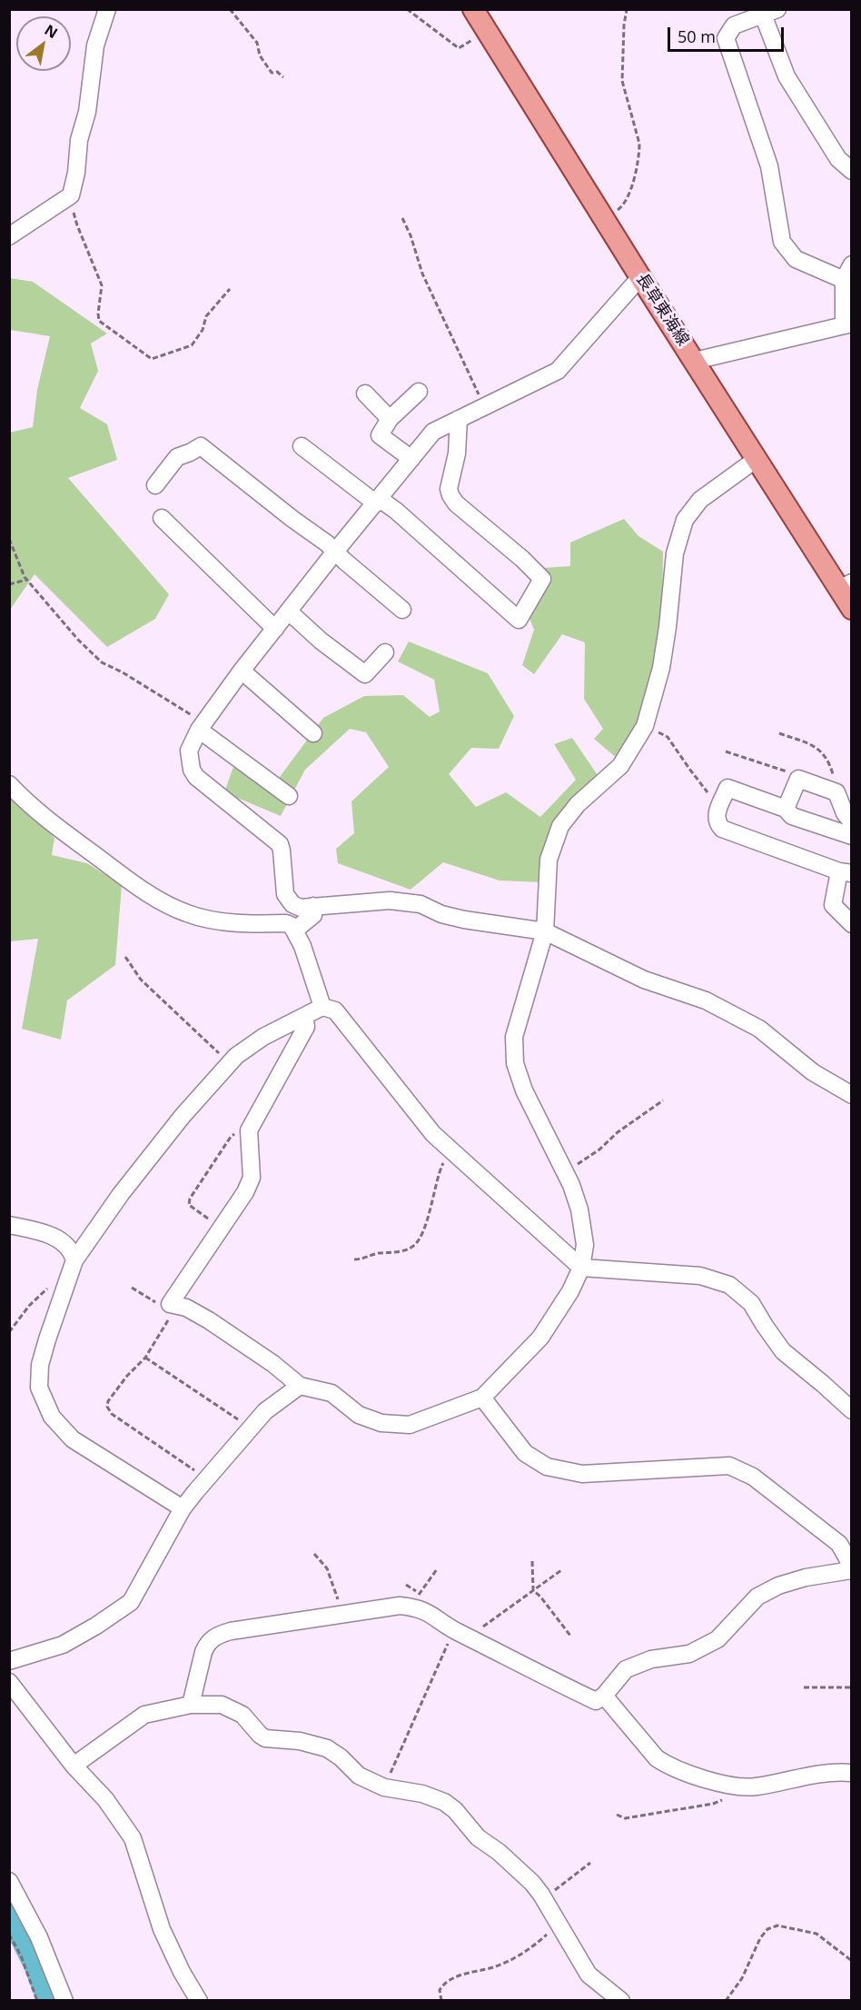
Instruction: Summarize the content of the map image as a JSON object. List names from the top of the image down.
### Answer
{
  "streets": {
    "main road": ["長草東海線"]
  },
  "scale_bar": "50 m",
  "north": "top right"
}
